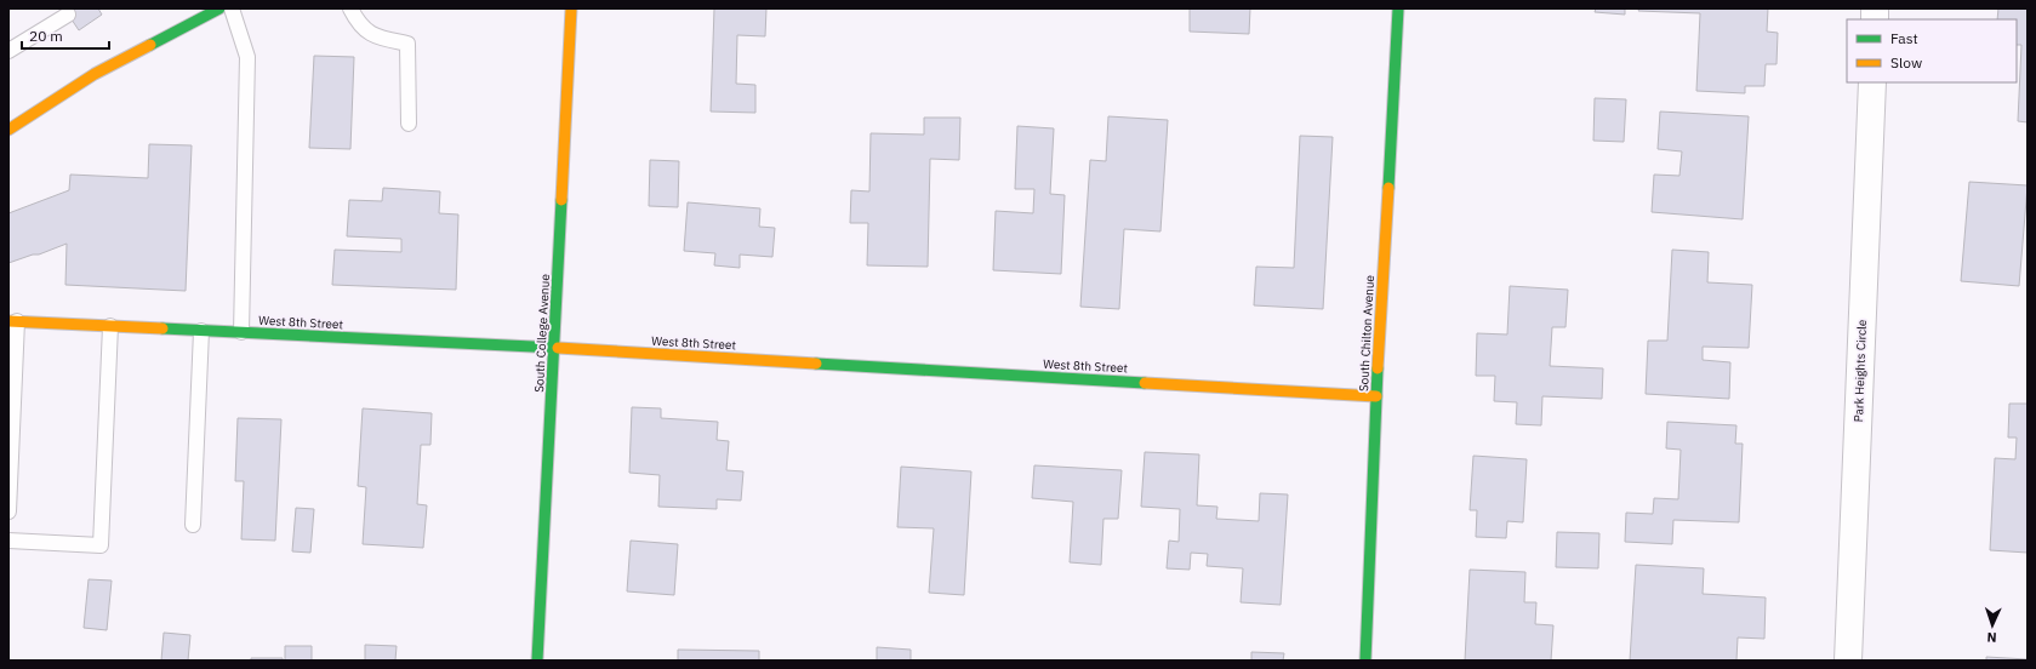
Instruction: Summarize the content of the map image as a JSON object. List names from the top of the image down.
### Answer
{
  "streets": {
    "street": [
      "West 8th Street",
      "South College Avenue",
      "South Chilton Avenue",
      "Park Heights Circle"
    ]
  },
  "crossings": [
    ["West 8th Street", "South College Avenue"],
    ["West 8th Street", "South Chilton Avenue"]
  ],
  "legend": ["Fast", "Slow"],
  "scale_bar": "20 m",
  "north": "bottom"
}
